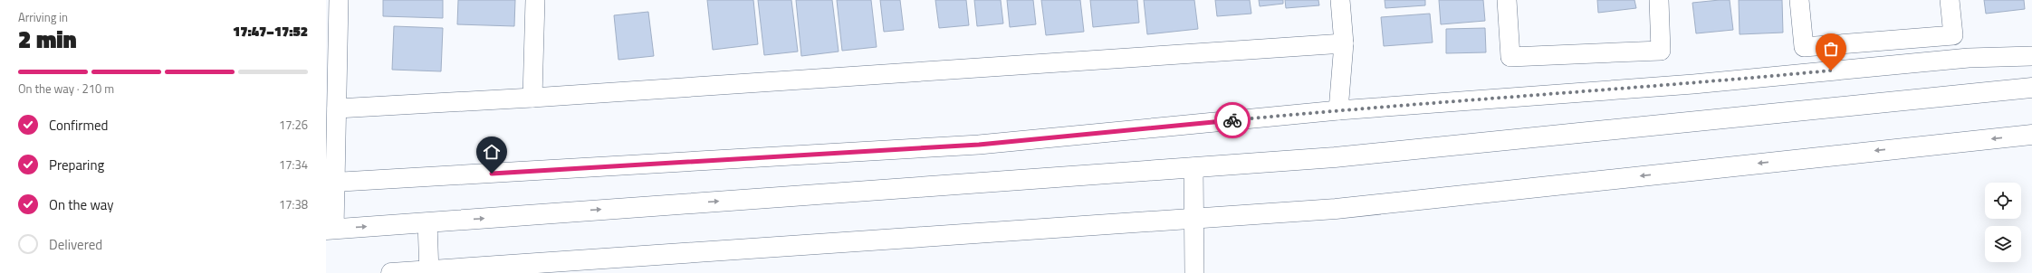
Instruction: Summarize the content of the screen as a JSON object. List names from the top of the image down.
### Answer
{
  "page": {
    "heading": ["2 min", "Arriving in", "17:47–17:52"],
    "bar": "On the way · 210 m",
    "list": [
      ["Confirmed", "17:26"],
      ["Preparing", "17:34"],
      ["On the way", "17:38"],
      "Delivered"
    ]
  }
}
